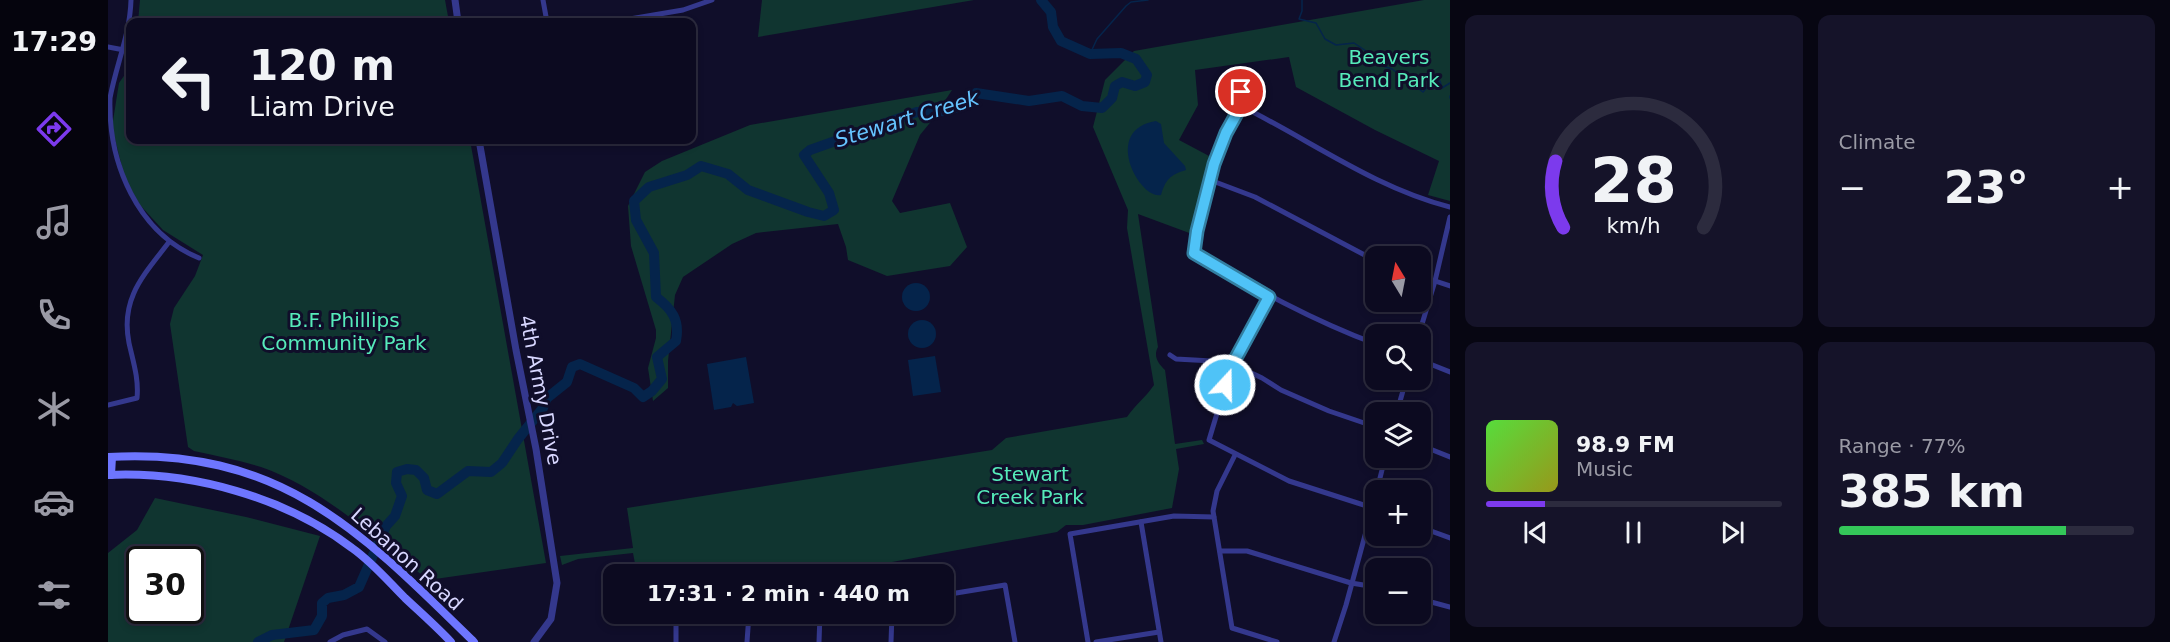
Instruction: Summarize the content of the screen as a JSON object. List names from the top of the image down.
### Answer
{
  "streets": {
    "main road": ["Lebanon Road"],
    "street": ["4th Army Drive"]
  },
  "water": ["Stewart Creek"],
  "parks": ["Beavers Bend Park", "B.F. Phillips Community Park", "Stewart Creek Park"],
  "north": "top",
  "page": {
    "tabs": "17:29",
    "tile": [
      "Climate",
      ["Range · 77%", "385 km"]
    ],
    "turn": ["120 m", "Liam Drive"],
    "heat": ["−", "23°", "+"],
    "map_buttons": ["+", "−"],
    "song": ["98.9 FM", "Music"],
    "limit": "30",
    "trip": "17:31 · 2 min · 440 m",
    "gauge": ["28", "km/h"]
  }
}
